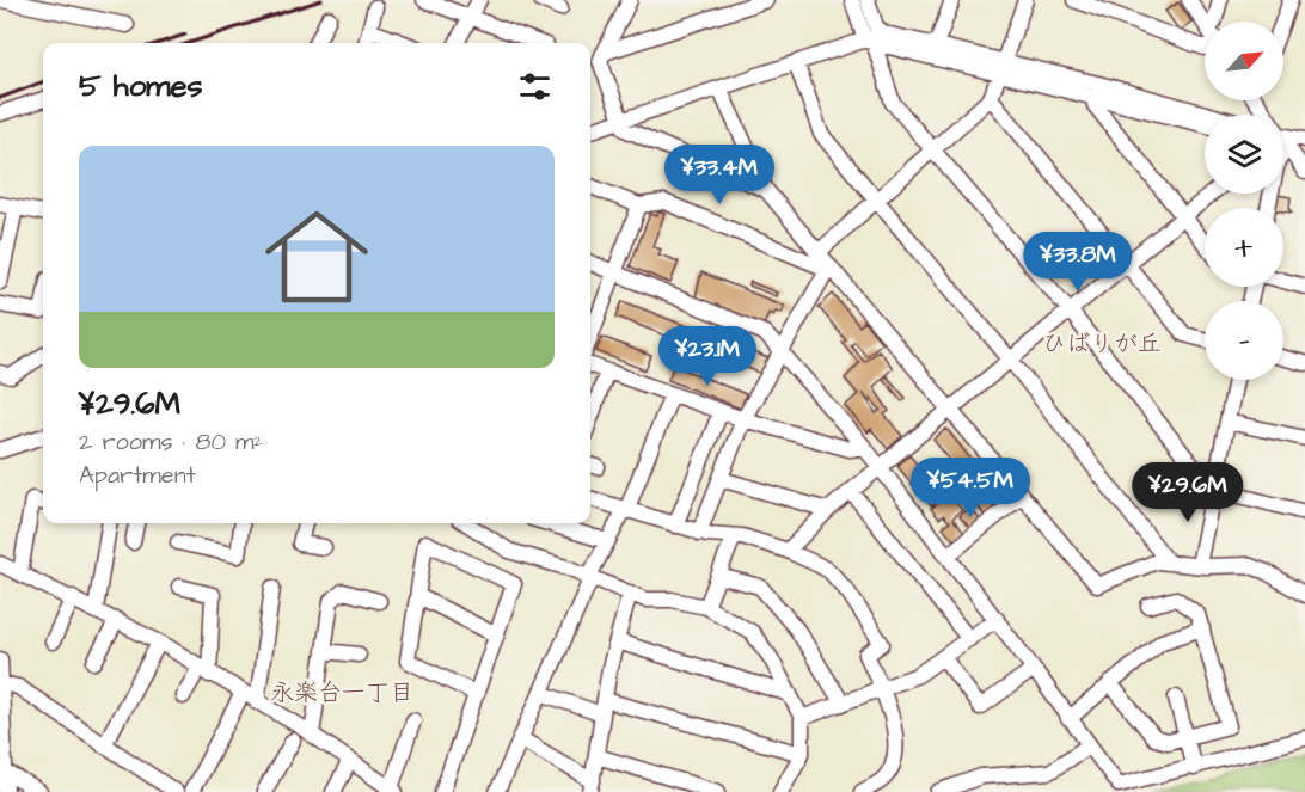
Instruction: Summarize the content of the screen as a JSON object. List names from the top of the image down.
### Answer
{
  "districts": ["ひばりが丘", "永楽台一丁目"],
  "north": "top right",
  "page": {
    "map_buttons": ["+", "−"],
    "heading": "5 homes",
    "list": [
      {
        "name": "¥29.6M",
        "note": "2 rooms · 80 m² · Apartment"
      }
    ],
    "price": [
      "¥33.4M",
      "¥33.8M",
      "¥23.1M",
      "¥54.5M",
      "¥29.6M"
    ]
  }
}
